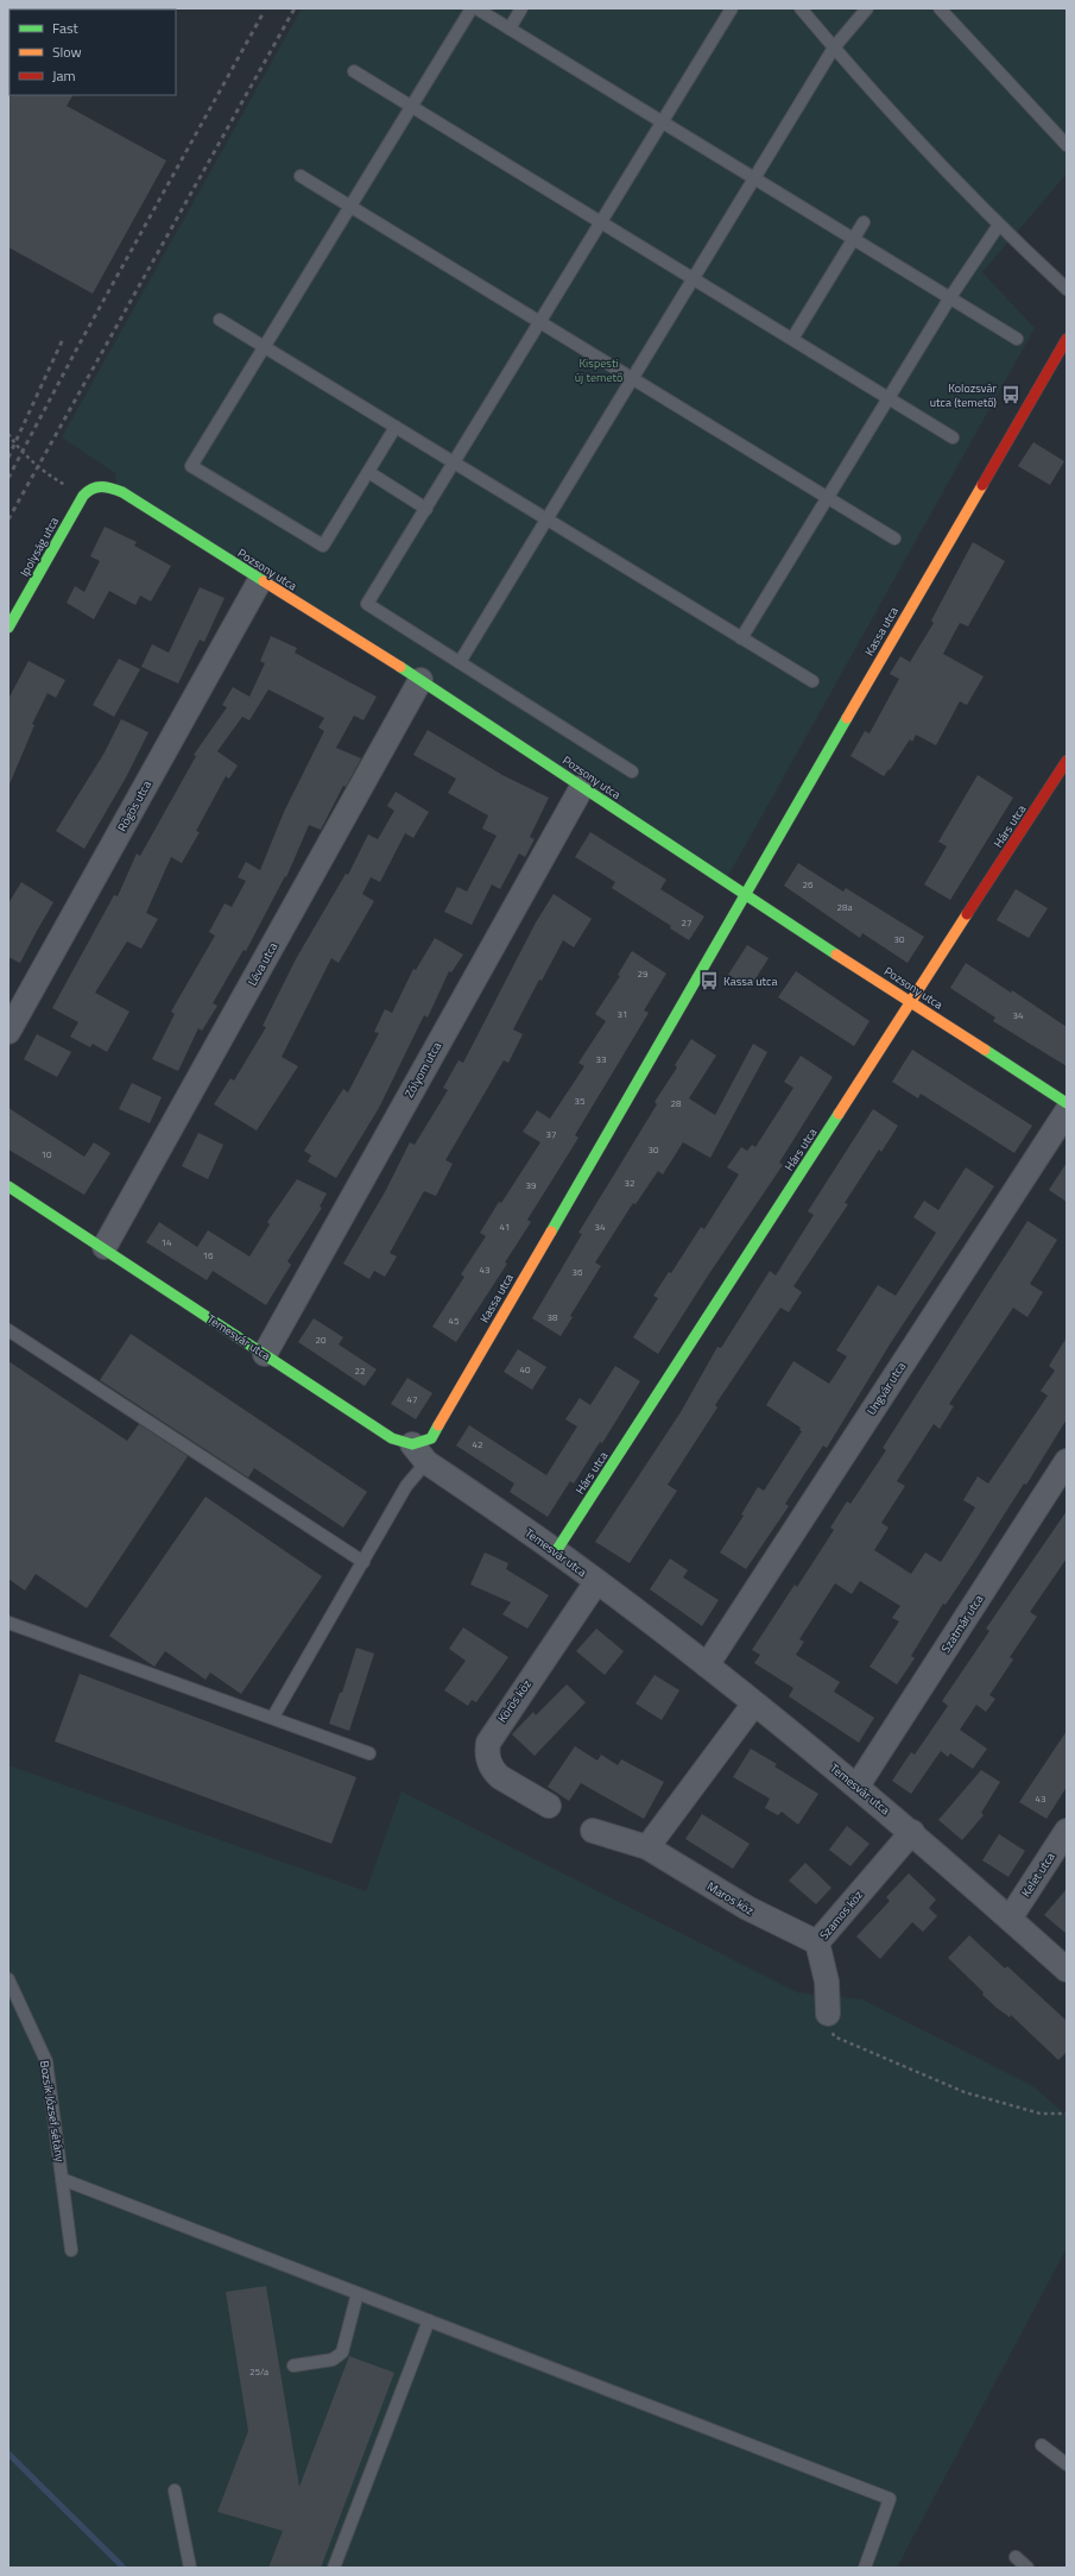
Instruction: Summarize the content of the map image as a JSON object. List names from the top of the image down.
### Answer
{
  "streets": {
    "street": [
      "Ipolyság utca",
      "Pozsony utca",
      "Kassa utca",
      "Rögös utca",
      "Hárs utca",
      "Léva utca",
      "Zólyom utca",
      "Temesvár utca",
      "Ungvár utca",
      "Szatmár utca",
      "Körös köz",
      "Kelet utca",
      "Maros köz",
      "Szamos köz"
    ],
    "lane": ["Bozsik József sétány"]
  },
  "crossings": [
    ["Ipolyság utca", "Pozsony utca"],
    ["Pozsony utca", "Kassa utca"],
    ["Pozsony utca", "Rögös utca"],
    ["Pozsony utca", "Hárs utca"],
    ["Pozsony utca", "Léva utca"],
    ["Pozsony utca", "Zólyom utca"],
    ["Kassa utca", "Temesvár utca"],
    ["Hárs utca", "Temesvár utca"],
    ["Léva utca", "Temesvár utca"],
    ["Zólyom utca", "Temesvár utca"],
    ["Temesvár utca", "Ungvár utca"],
    ["Temesvár utca", "Szatmár utca"],
    ["Temesvár utca", "Körös köz"],
    ["Temesvár utca", "Kelet utca"],
    ["Temesvár utca", "Szamos köz"],
    ["Maros köz", "Szamos köz"]
  ],
  "parks": ["Kispesti új temető"],
  "places": {
    "bus stop": ["Kolozsvár utca (temető)", "Kassa utca"]
  },
  "house_numbers": [
    "26",
    "28a",
    "27",
    "30",
    "29",
    "31",
    "34",
    "33",
    "35",
    "28",
    "37",
    "30",
    "10",
    "32",
    "39",
    "41",
    "34",
    "14",
    "16",
    "43",
    "36",
    "38",
    "45",
    "20",
    "40",
    "22",
    "47",
    "42",
    "43",
    "25/a"
  ],
  "legend": ["Fast", "Slow", "Jam"]
}
